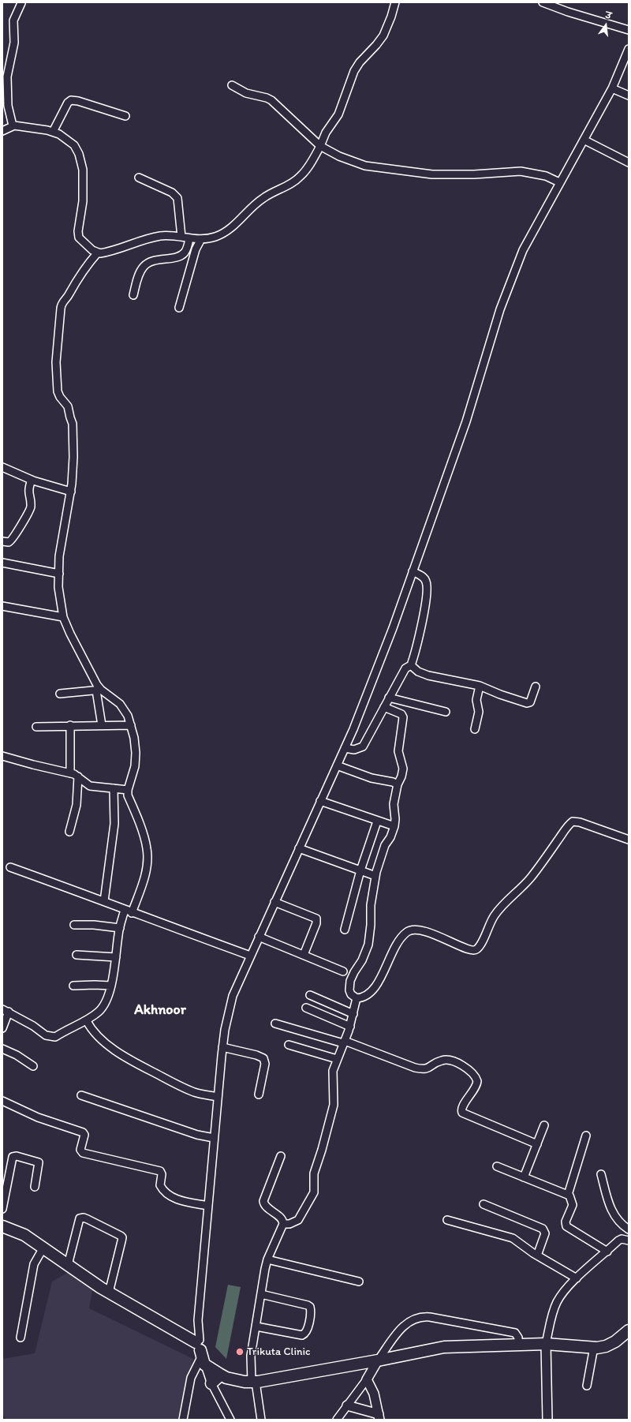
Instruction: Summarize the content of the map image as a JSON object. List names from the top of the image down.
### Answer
{
  "districts": ["Akhnoor"],
  "places": ["Trikuta Clinic"],
  "north": "top"
}
